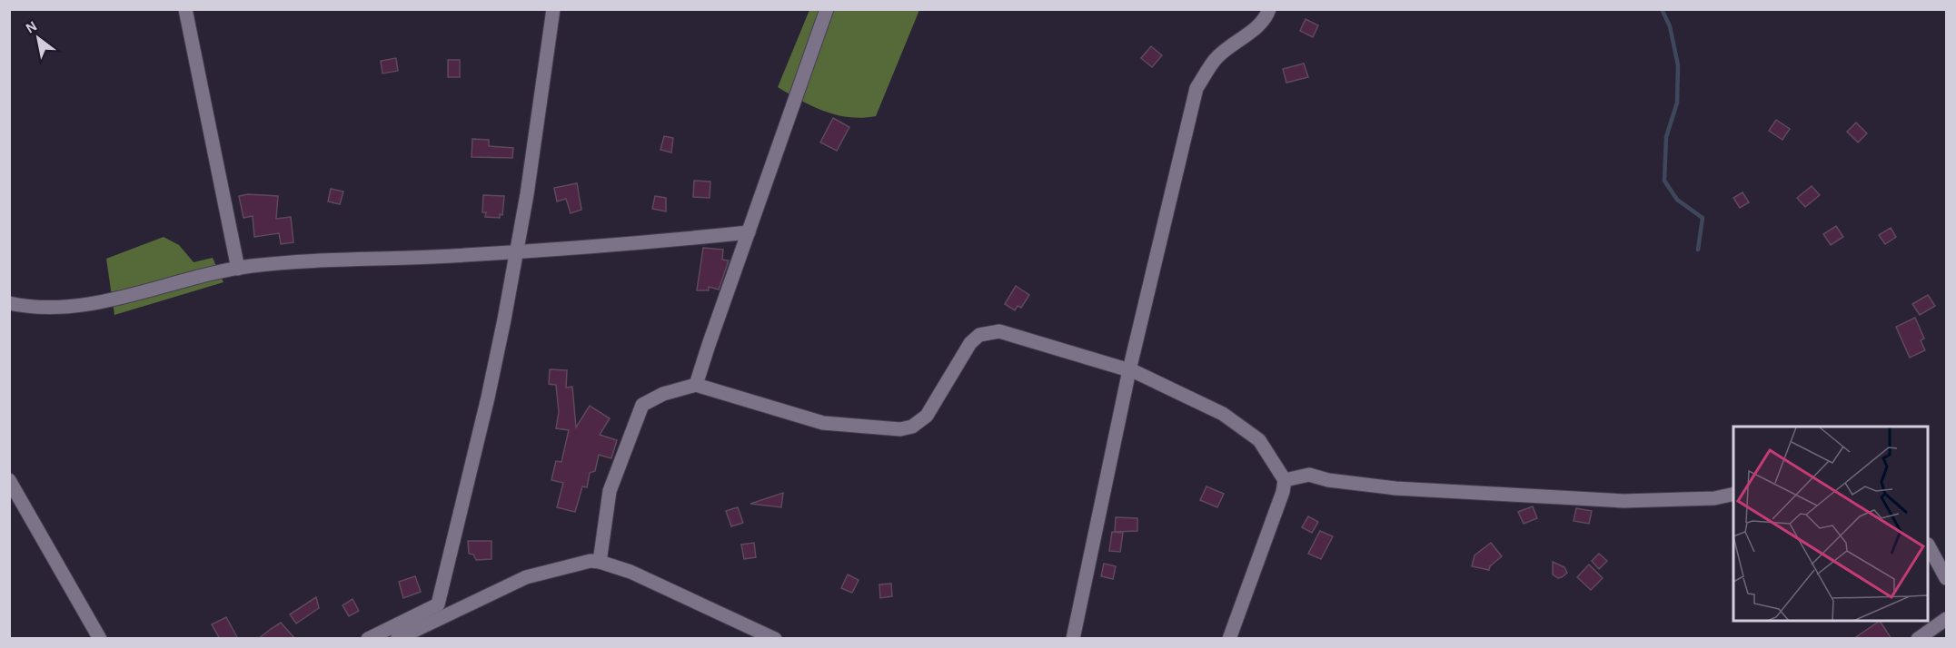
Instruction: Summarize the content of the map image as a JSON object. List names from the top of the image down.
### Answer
{
  "north": "top left"
}
